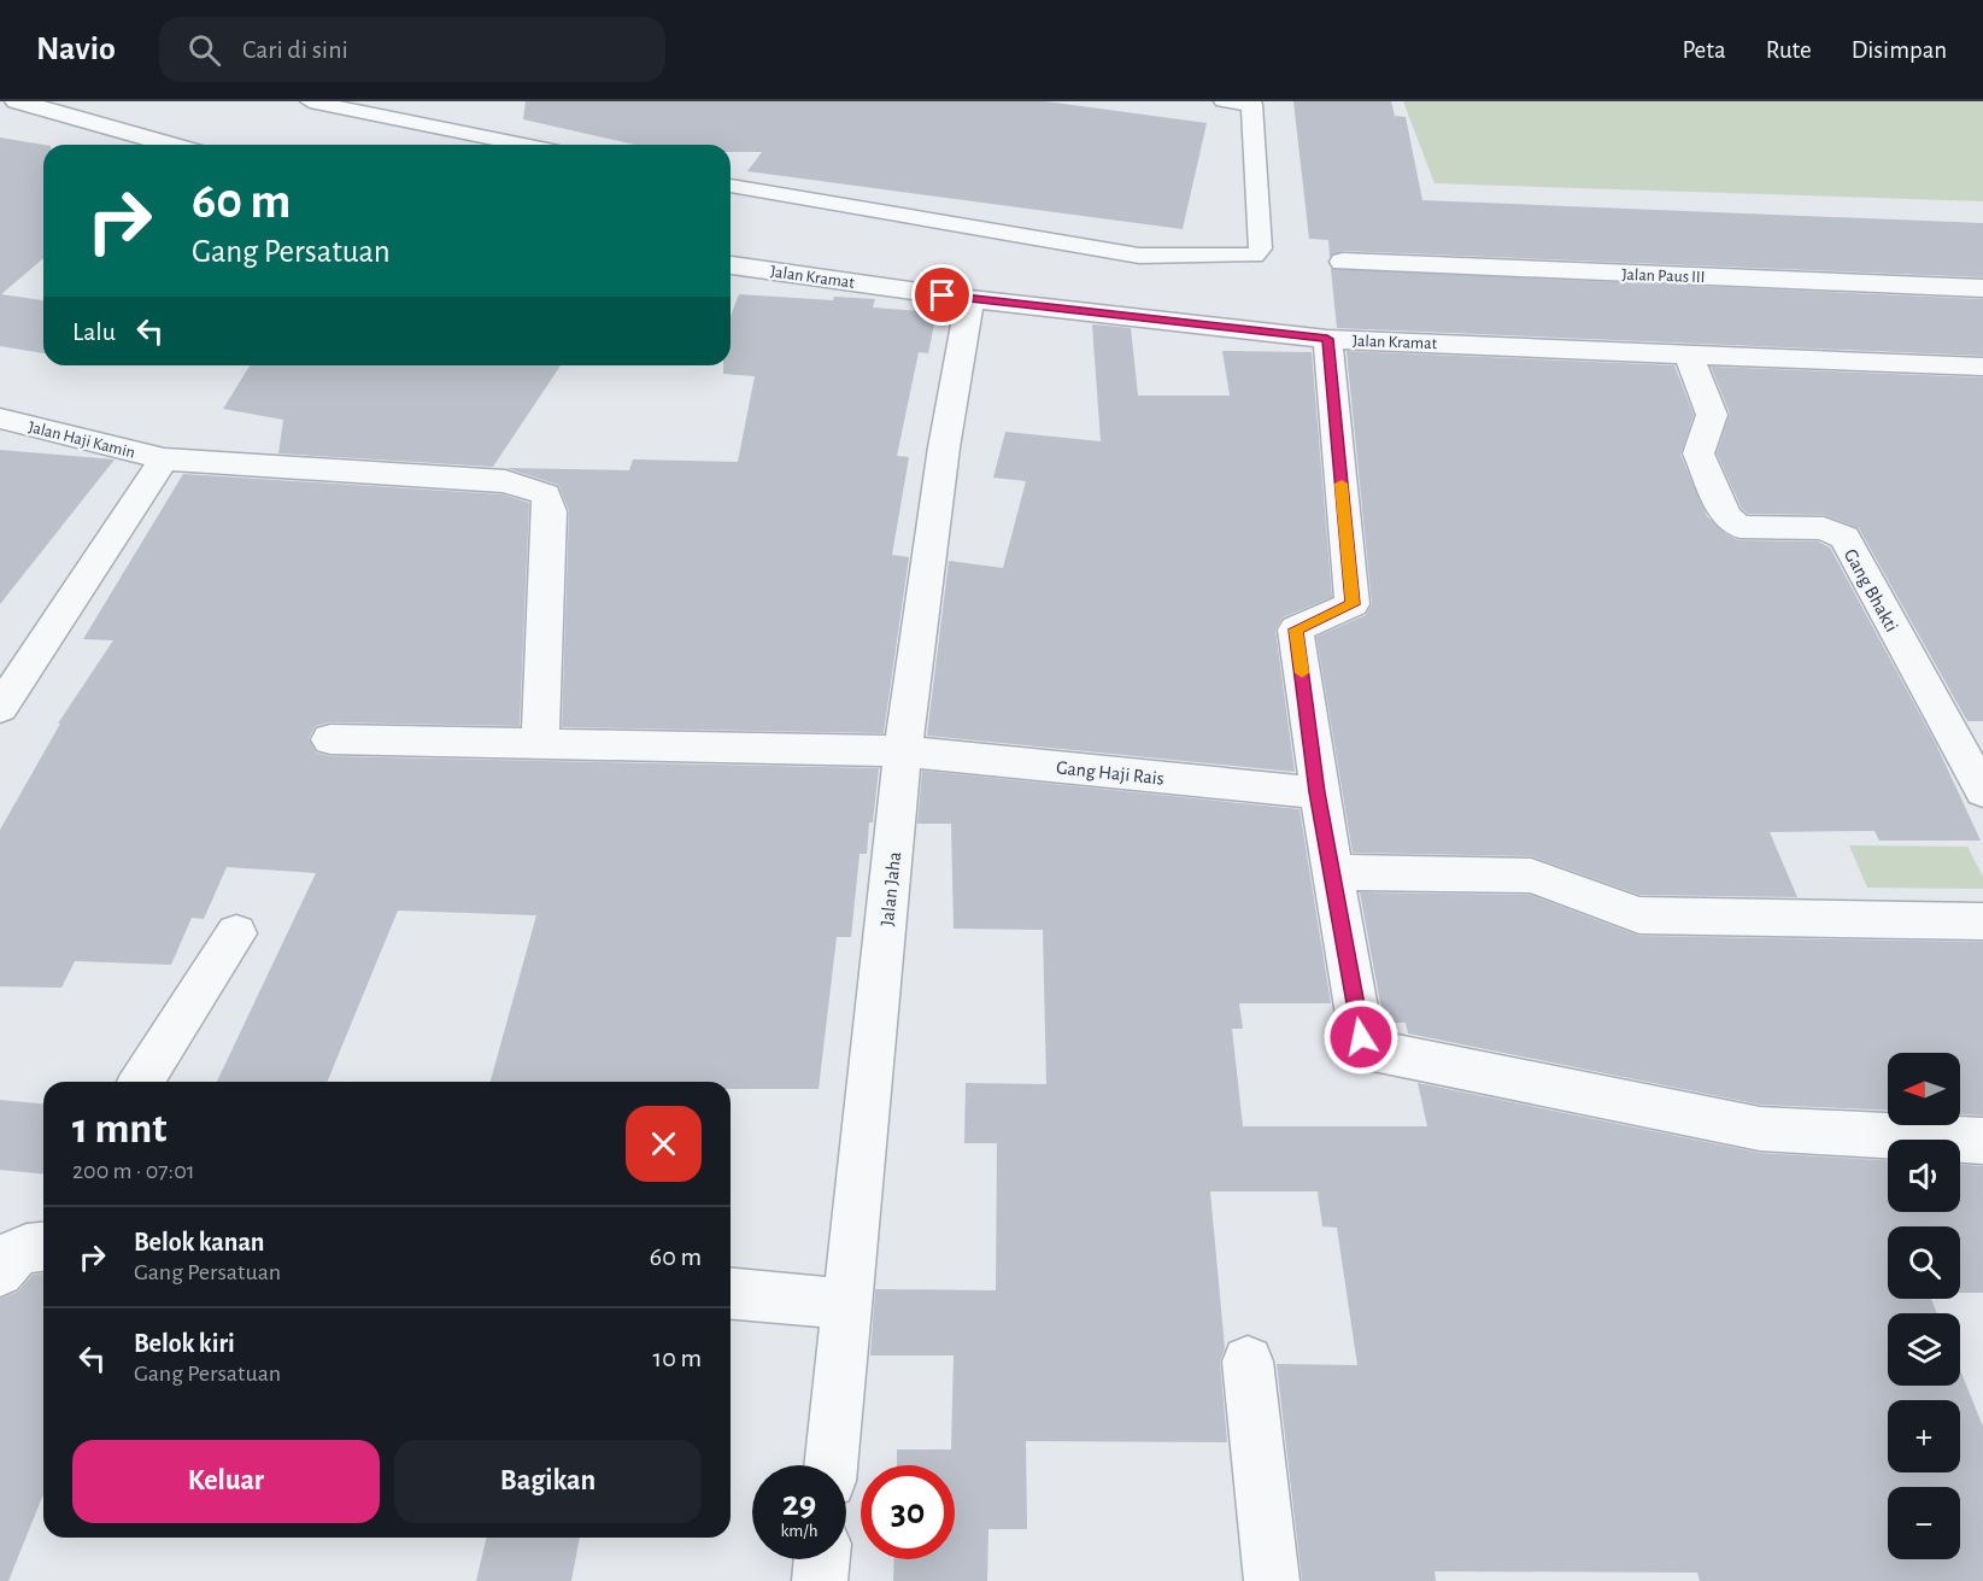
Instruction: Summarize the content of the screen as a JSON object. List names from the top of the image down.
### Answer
{
  "streets": {
    "street": [
      "Jalan Paus III",
      "Jalan Kramat",
      "Jalan Haji Kamin",
      "Gang Bhakti",
      "Gang Haji Rais",
      "Jalan Jaha"
    ]
  },
  "crossings": [
    ["Jalan Kramat", "Gang Bhakti"],
    ["Jalan Kramat", "Jalan Jaha"],
    ["Jalan Haji Kamin", "Gang Haji Rais"],
    ["Gang Haji Rais", "Jalan Jaha"]
  ],
  "north": "left",
  "page": {
    "header": "Navio",
    "search": "Cari di sini",
    "nav": ["Peta", "Rute", "Disimpan"],
    "turn": ["60 m", "Gang Persatuan"],
    "then": "Lalu",
    "map_buttons": ["+", "−"],
    "heading": ["1 mnt", "200 m · 07:01"],
    "list": [
      {
        "name": "Belok kanan",
        "note": "Gang Persatuan",
        "value": "60 m"
      },
      {
        "name": "Belok kiri",
        "note": "Gang Persatuan",
        "value": "10 m"
      }
    ],
    "buttons": ["Keluar", "Bagikan"],
    "speed": "29 km/h",
    "limit": "30"
  }
}
